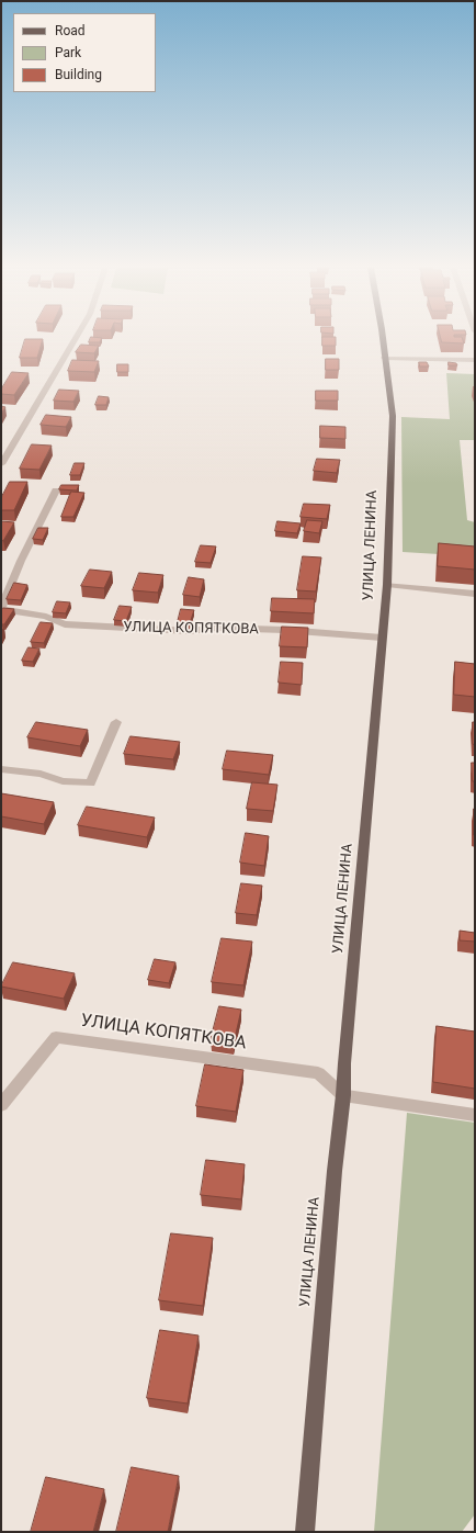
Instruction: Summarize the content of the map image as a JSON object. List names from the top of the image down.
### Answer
{
  "streets": {
    "main road": ["УЛИЦА ЛЕНИНА"],
    "street": ["УЛИЦА КОПЯТКОВА"]
  },
  "crossings": [
    ["УЛИЦА ЛЕНИНА", "УЛИЦА КОПЯТКОВА"]
  ],
  "legend": ["Road", "Park", "Building"]
}
